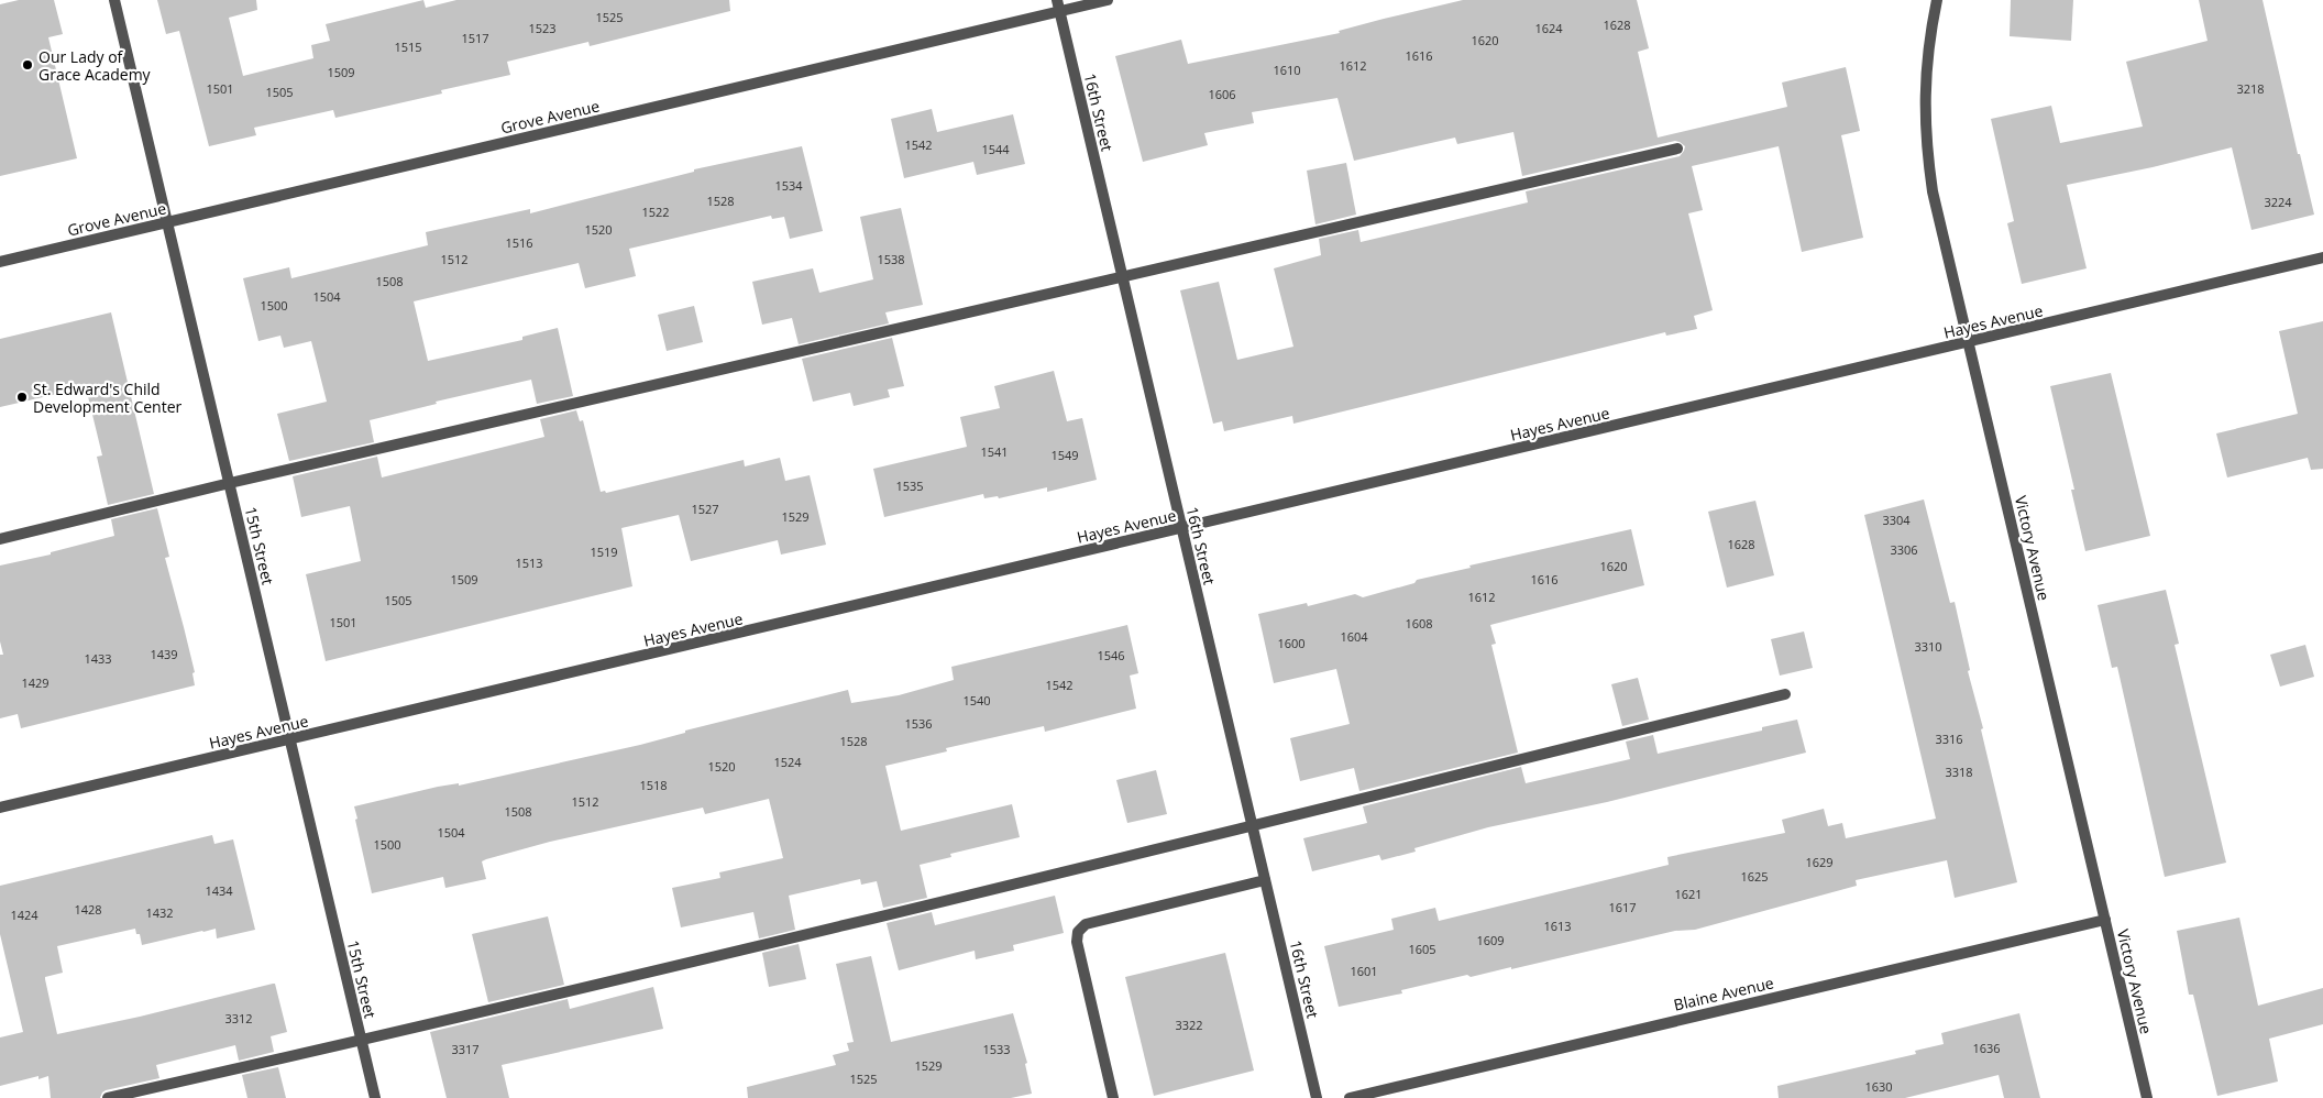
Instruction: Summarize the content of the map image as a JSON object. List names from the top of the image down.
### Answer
{
  "streets": {
    "street": [
      "16th Street",
      "Grove Avenue",
      "Hayes Avenue",
      "15th Street",
      "Victory Avenue",
      "Blaine Avenue"
    ]
  },
  "crossings": [
    ["16th Street", "Grove Avenue"],
    ["16th Street", "Hayes Avenue"],
    ["Grove Avenue", "15th Street"],
    ["Hayes Avenue", "15th Street"],
    ["Hayes Avenue", "Victory Avenue"],
    ["Victory Avenue", "Blaine Avenue"]
  ],
  "places": ["Our Lady of Grace Academy", "St. Edward's Child Development Center"],
  "house_numbers": [
    "1525",
    "1628",
    "1523",
    "1624",
    "1517",
    "1620",
    "1515",
    "1616",
    "1612",
    "1610",
    "1509",
    "1501",
    "3218",
    "1505",
    "1606",
    "1542",
    "1544",
    "1534",
    "1528",
    "3224",
    "1522",
    "1520",
    "1516",
    "1512",
    "1538",
    "1508",
    "1504",
    "1500",
    "1541",
    "1549",
    "1535",
    "1527",
    "1529",
    "3304",
    "1628",
    "3306",
    "1519",
    "1513",
    "1620",
    "1509",
    "1616",
    "1612",
    "1505",
    "1501",
    "1608",
    "1604",
    "1600",
    "3310",
    "1439",
    "1546",
    "1433",
    "1429",
    "1542",
    "1540",
    "1536",
    "3316",
    "1528",
    "1524",
    "1520",
    "3318",
    "1518",
    "1512",
    "1508",
    "1504",
    "1500",
    "1629",
    "1625",
    "1434",
    "1621",
    "1617",
    "1428",
    "1432",
    "1424",
    "1613",
    "1609",
    "1605",
    "1601",
    "3312",
    "3322",
    "1636",
    "3317",
    "1533",
    "1529",
    "1525",
    "1630"
  ]
}
